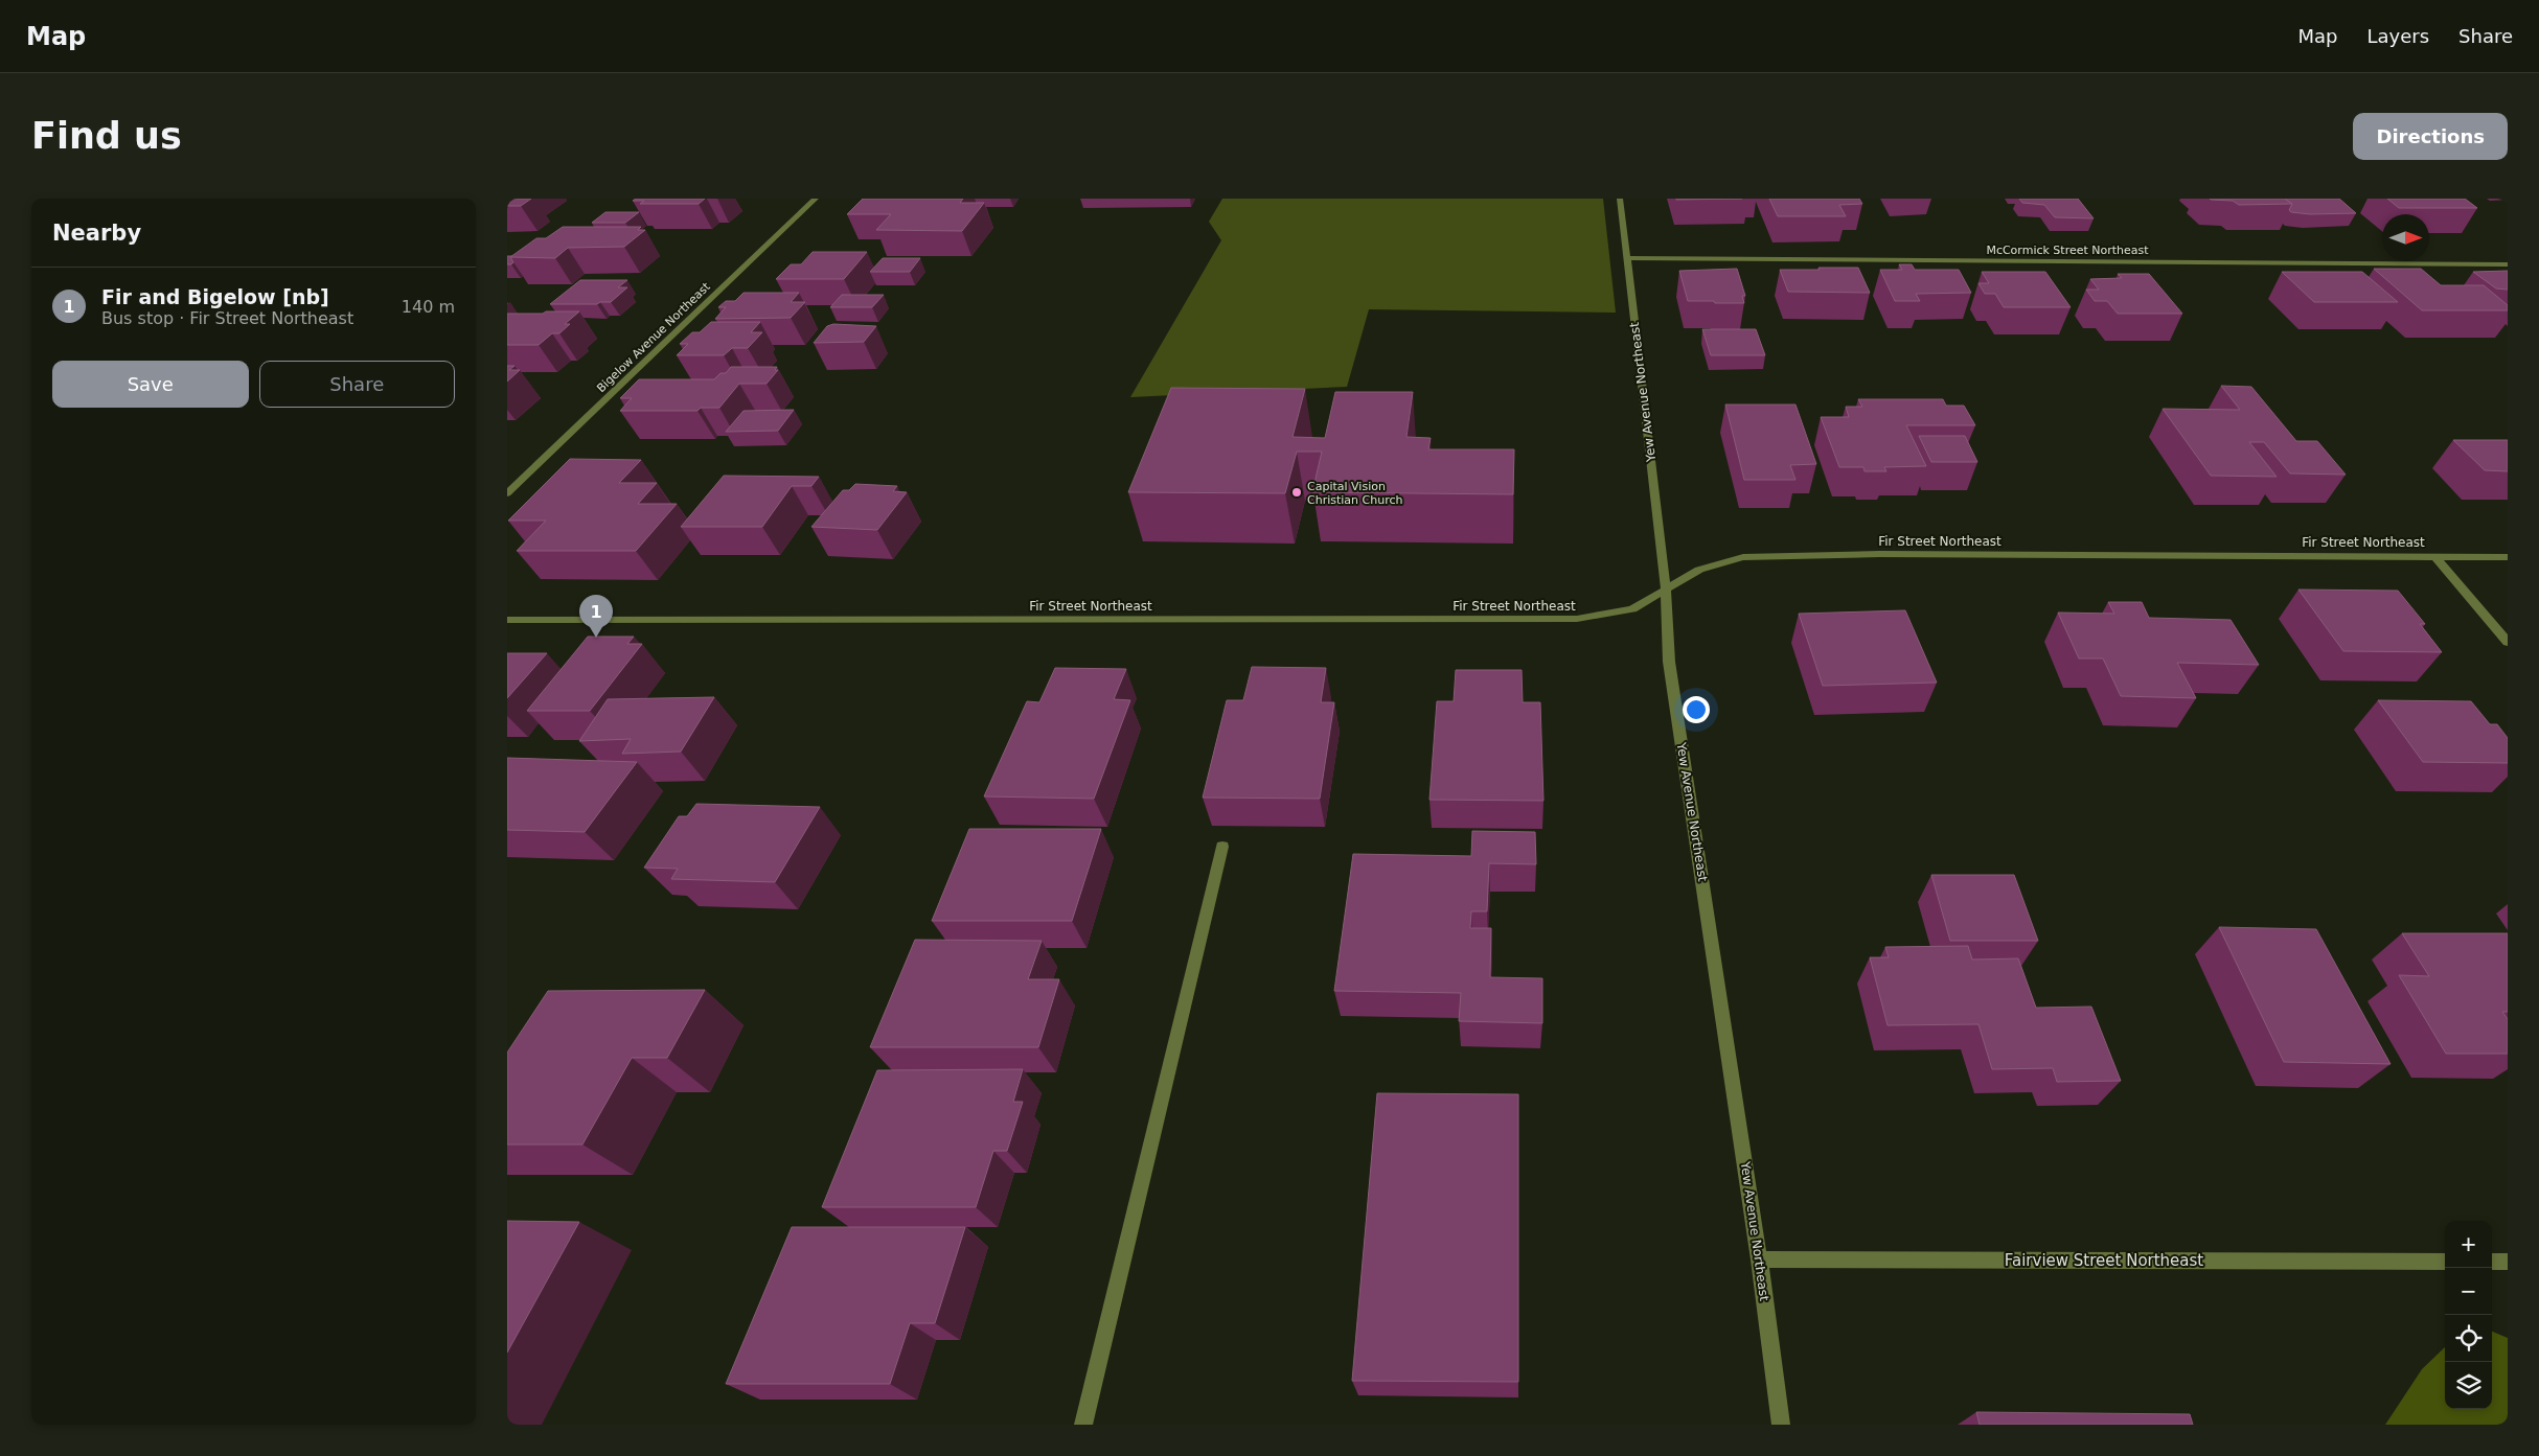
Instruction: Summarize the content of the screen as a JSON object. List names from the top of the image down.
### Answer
{
  "streets": {
    "street": [
      "McCormick Street Northeast",
      "Bigelow Avenue Northeast",
      "Yew Avenue Northeast",
      "Fir Street Northeast",
      "Fairview Street Northeast"
    ]
  },
  "crossings": [
    ["McCormick Street Northeast", "Yew Avenue Northeast"],
    ["Yew Avenue Northeast", "Fir Street Northeast"],
    ["Yew Avenue Northeast", "Fairview Street Northeast"]
  ],
  "places": ["Capital Vision Christian Church"],
  "north": "right",
  "page": {
    "header": "Map",
    "nav": ["Map", "Layers", "Share"],
    "buttons": [
      "Directions",
      ["Save", "Share"]
    ],
    "title": "Find us",
    "heading": "Nearby",
    "list": [
      {
        "mark": "1",
        "name": "Fir and Bigelow [nb]",
        "note": "Bus stop · Fir Street Northeast",
        "value": "140 m"
      }
    ],
    "pins": "1",
    "map_buttons": ["+", "−"]
  }
}
